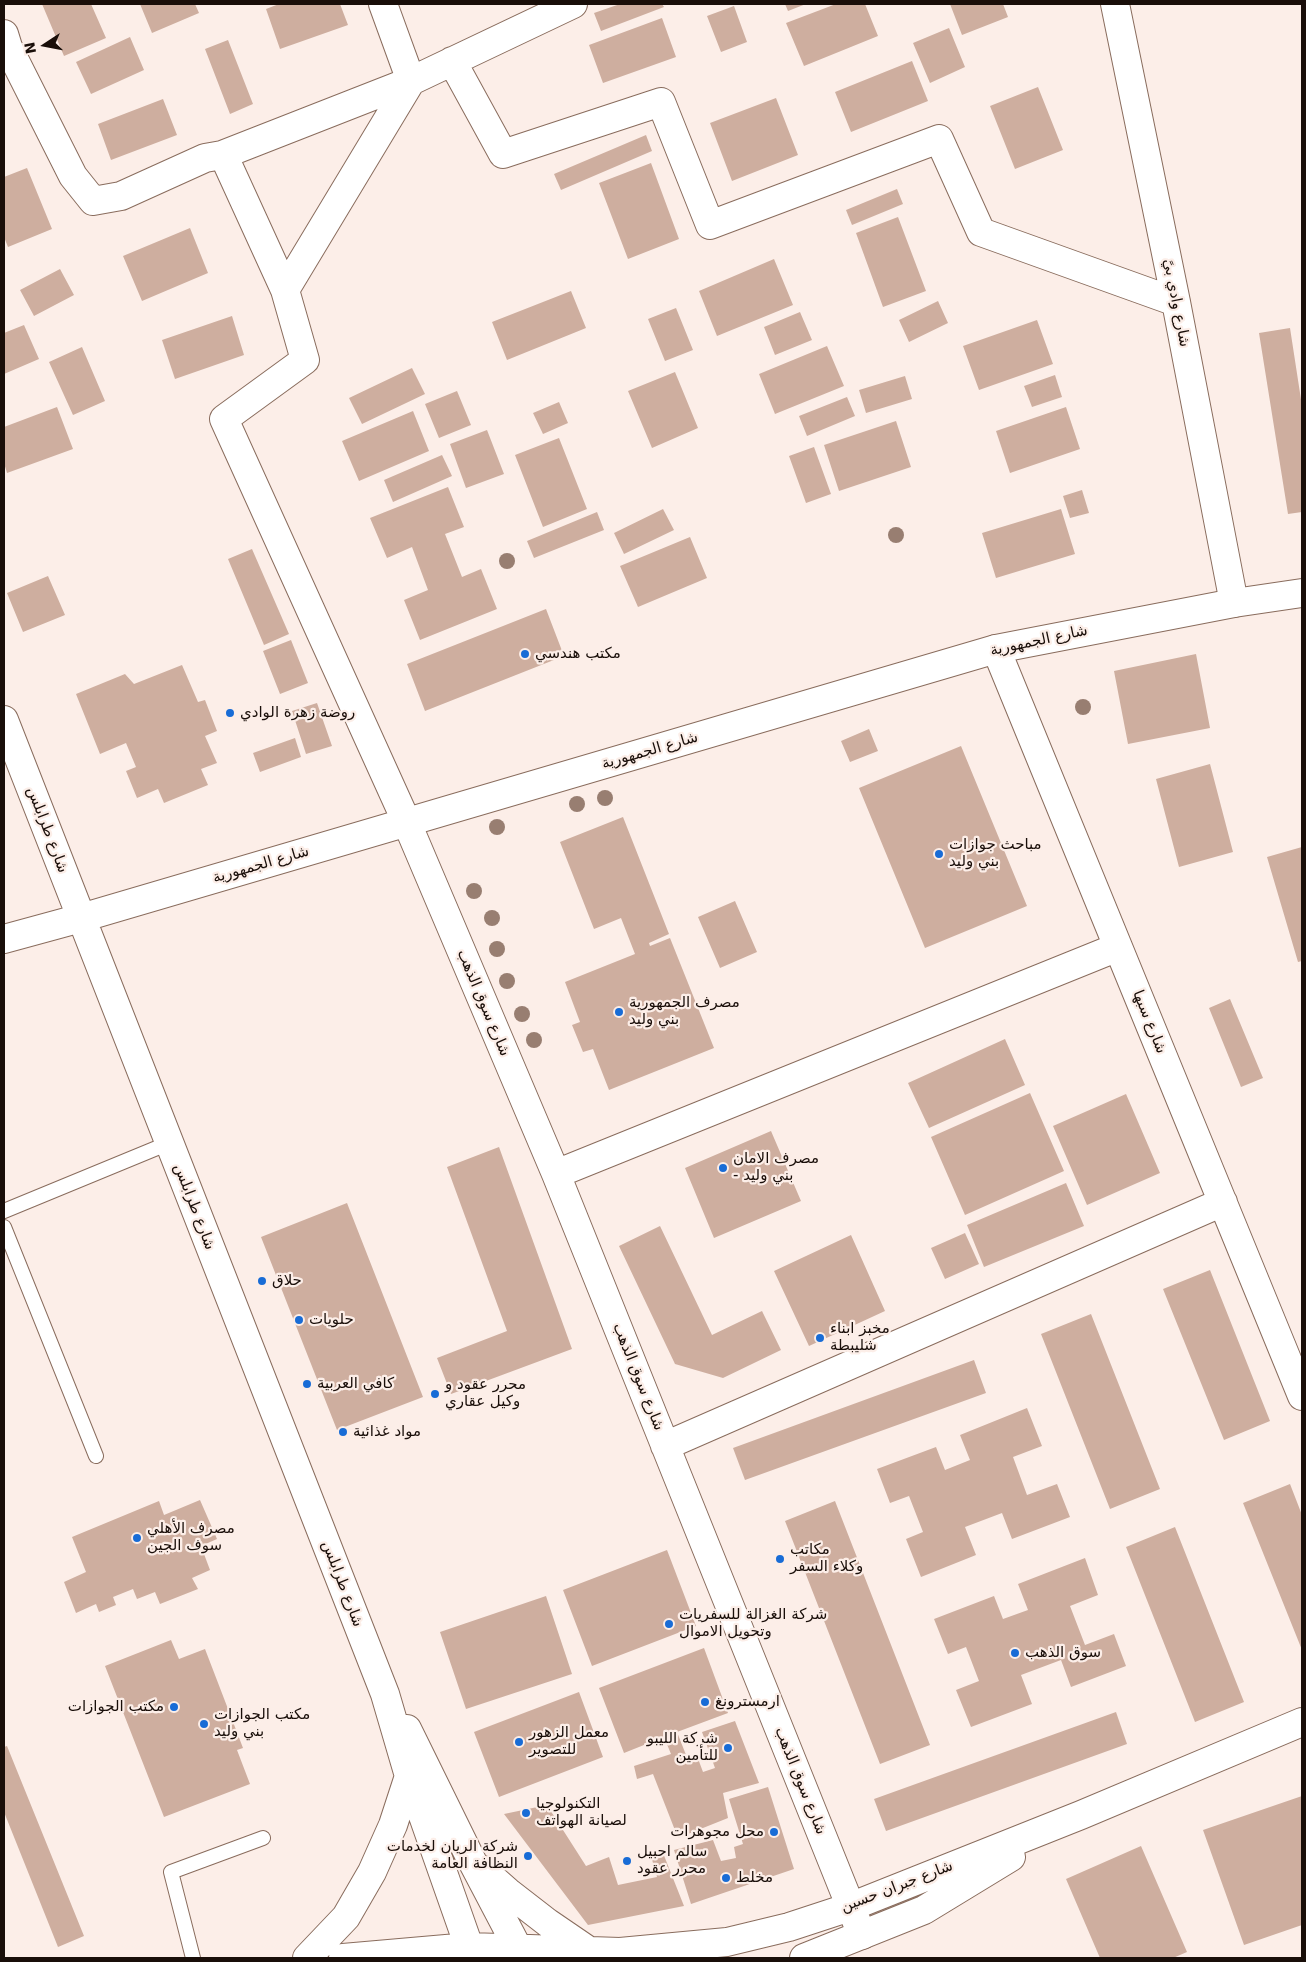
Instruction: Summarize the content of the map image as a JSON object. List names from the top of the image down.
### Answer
{
  "streets": {
    "street": [
      "شارع وادي بيً",
      "شارع الجمهورية",
      "شارع طرابلس",
      "شارع سوق الذهب",
      "شارع سبها",
      "شارع جبران حسين"
    ]
  },
  "crossings": [
    ["شارع وادي بيً", "شارع الجمهورية"],
    ["شارع الجمهورية", "شارع طرابلس"],
    ["شارع الجمهورية", "شارع سوق الذهب"],
    ["شارع الجمهورية", "شارع سبها"],
    ["شارع طرابلس", "شارع جبران حسين"],
    ["شارع سوق الذهب", "شارع جبران حسين"]
  ],
  "places": [
    "مكتب هندسي",
    "روضة زهرة الوادي",
    "مباحث جوازات بني وليد",
    "مصرف الجمهورية بني وليد",
    "مصرف الامان - بني وليد",
    "حلاق",
    "حلويات",
    "مخبز ابناء شليبطة",
    "كافي العربية",
    "محرر عقود و وكيل عقاري",
    "مواد غذائية",
    "مصرف الأهلي سوف الجين",
    "مكاتب وكلاء السفر",
    "شركة الغزالة للسفريات وتحويل الاموال",
    "سوق الذهب",
    "ارمسترونغ",
    "مكتب الجوازات",
    "مكتب الجوازات بني وليد",
    "معمل الزهور للتصوير",
    "شركة الليبو للتأمين",
    "التكنولوجيا لصيانة الهواتف",
    "محل مجوهرات",
    "شركة الريان لخدمات النظافة العامة",
    "سالم احبيل محرر عقود",
    "مخلط"
  ],
  "north": "left"
}
